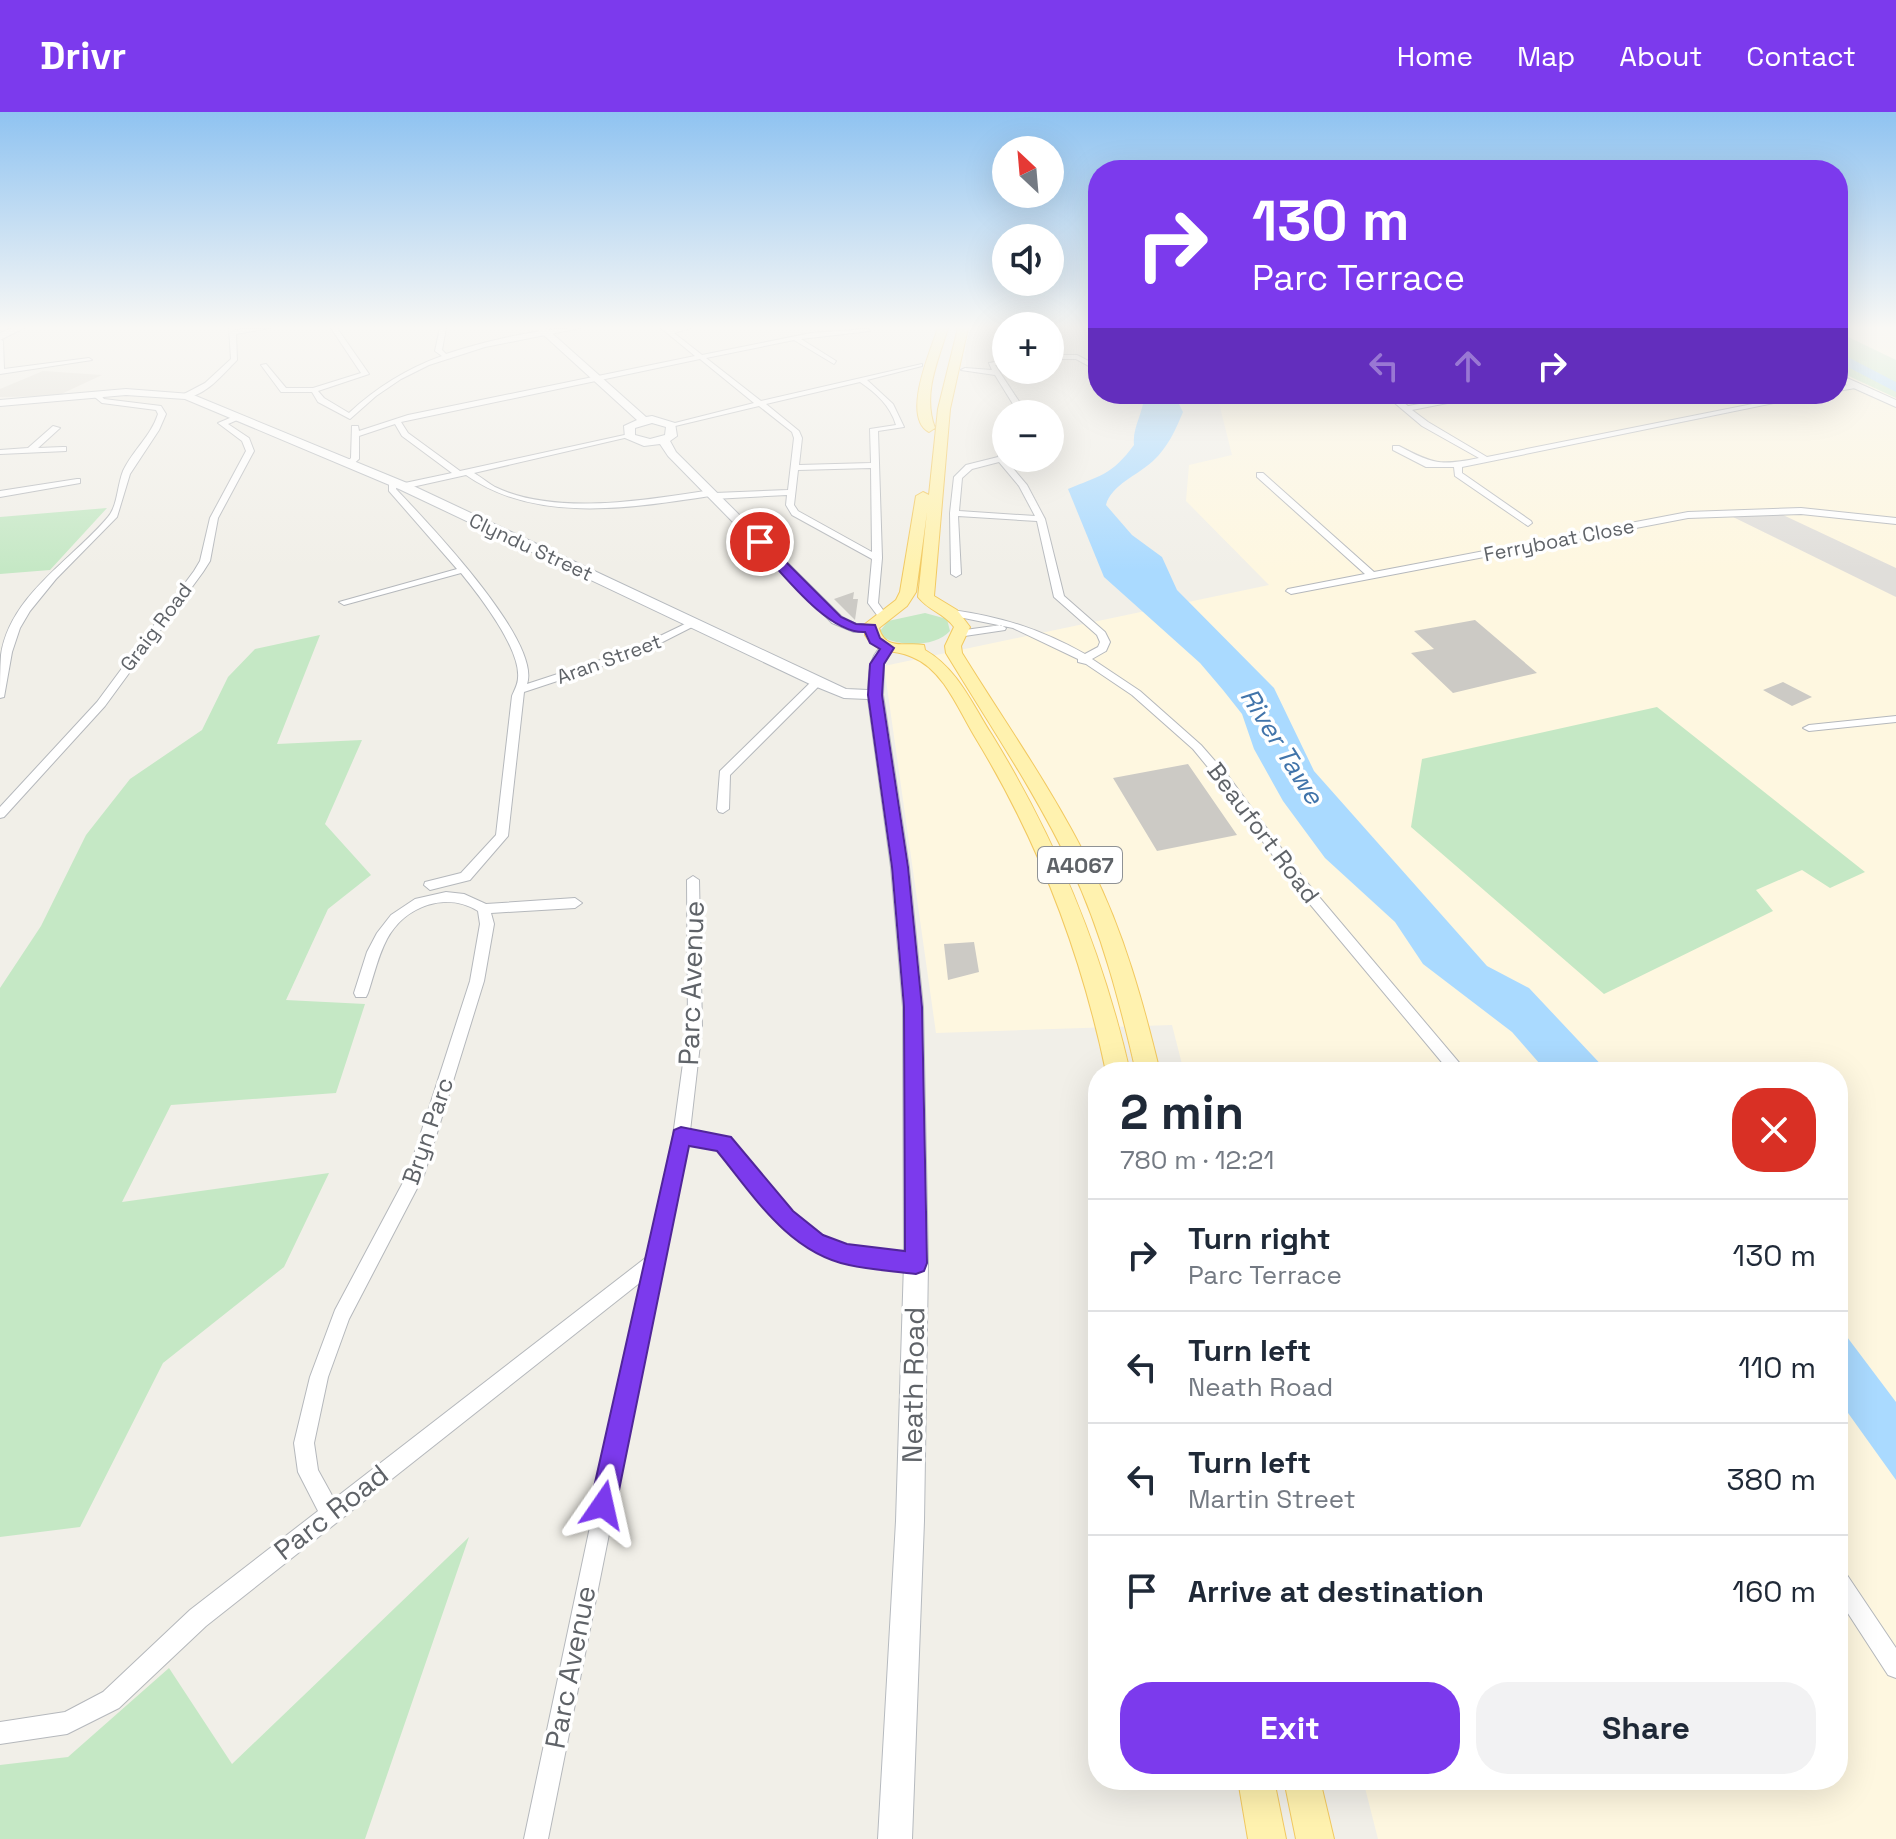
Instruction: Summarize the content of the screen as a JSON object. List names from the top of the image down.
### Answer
{
  "streets": {
    "main road": ["Clyndu Street", "A4067", "Neath Road"],
    "street": [
      "Ferryboat Close",
      "Graig Road",
      "Aran Street",
      "Beaufort Road",
      "Parc Avenue",
      "Bryn Parc",
      "Parc Road"
    ]
  },
  "crossings": [
    ["Clyndu Street", "Aran Street"],
    ["Clyndu Street", "Neath Road"],
    ["Beaufort Road", "A4067"],
    ["A4067", "Neath Road"],
    ["Parc Avenue", "Parc Road"],
    ["Bryn Parc", "Parc Road"]
  ],
  "water": ["River Tawe"],
  "north": "top left",
  "page": {
    "header": "Drivr",
    "nav": [
      "Home",
      "Map",
      "About",
      "Contact"
    ],
    "map_buttons": ["+", "−"],
    "turn": ["130 m", "Parc Terrace"],
    "heading": ["2 min", "780 m · 12:21"],
    "list": [
      {
        "name": "Turn right",
        "note": "Parc Terrace",
        "value": "130 m"
      },
      {
        "name": "Turn left",
        "note": "Neath Road",
        "value": "110 m"
      },
      {
        "name": "Turn left",
        "note": "Martin Street",
        "value": "380 m"
      },
      {
        "name": "Arrive at destination",
        "value": "160 m"
      }
    ],
    "buttons": ["Exit", "Share"]
  }
}
